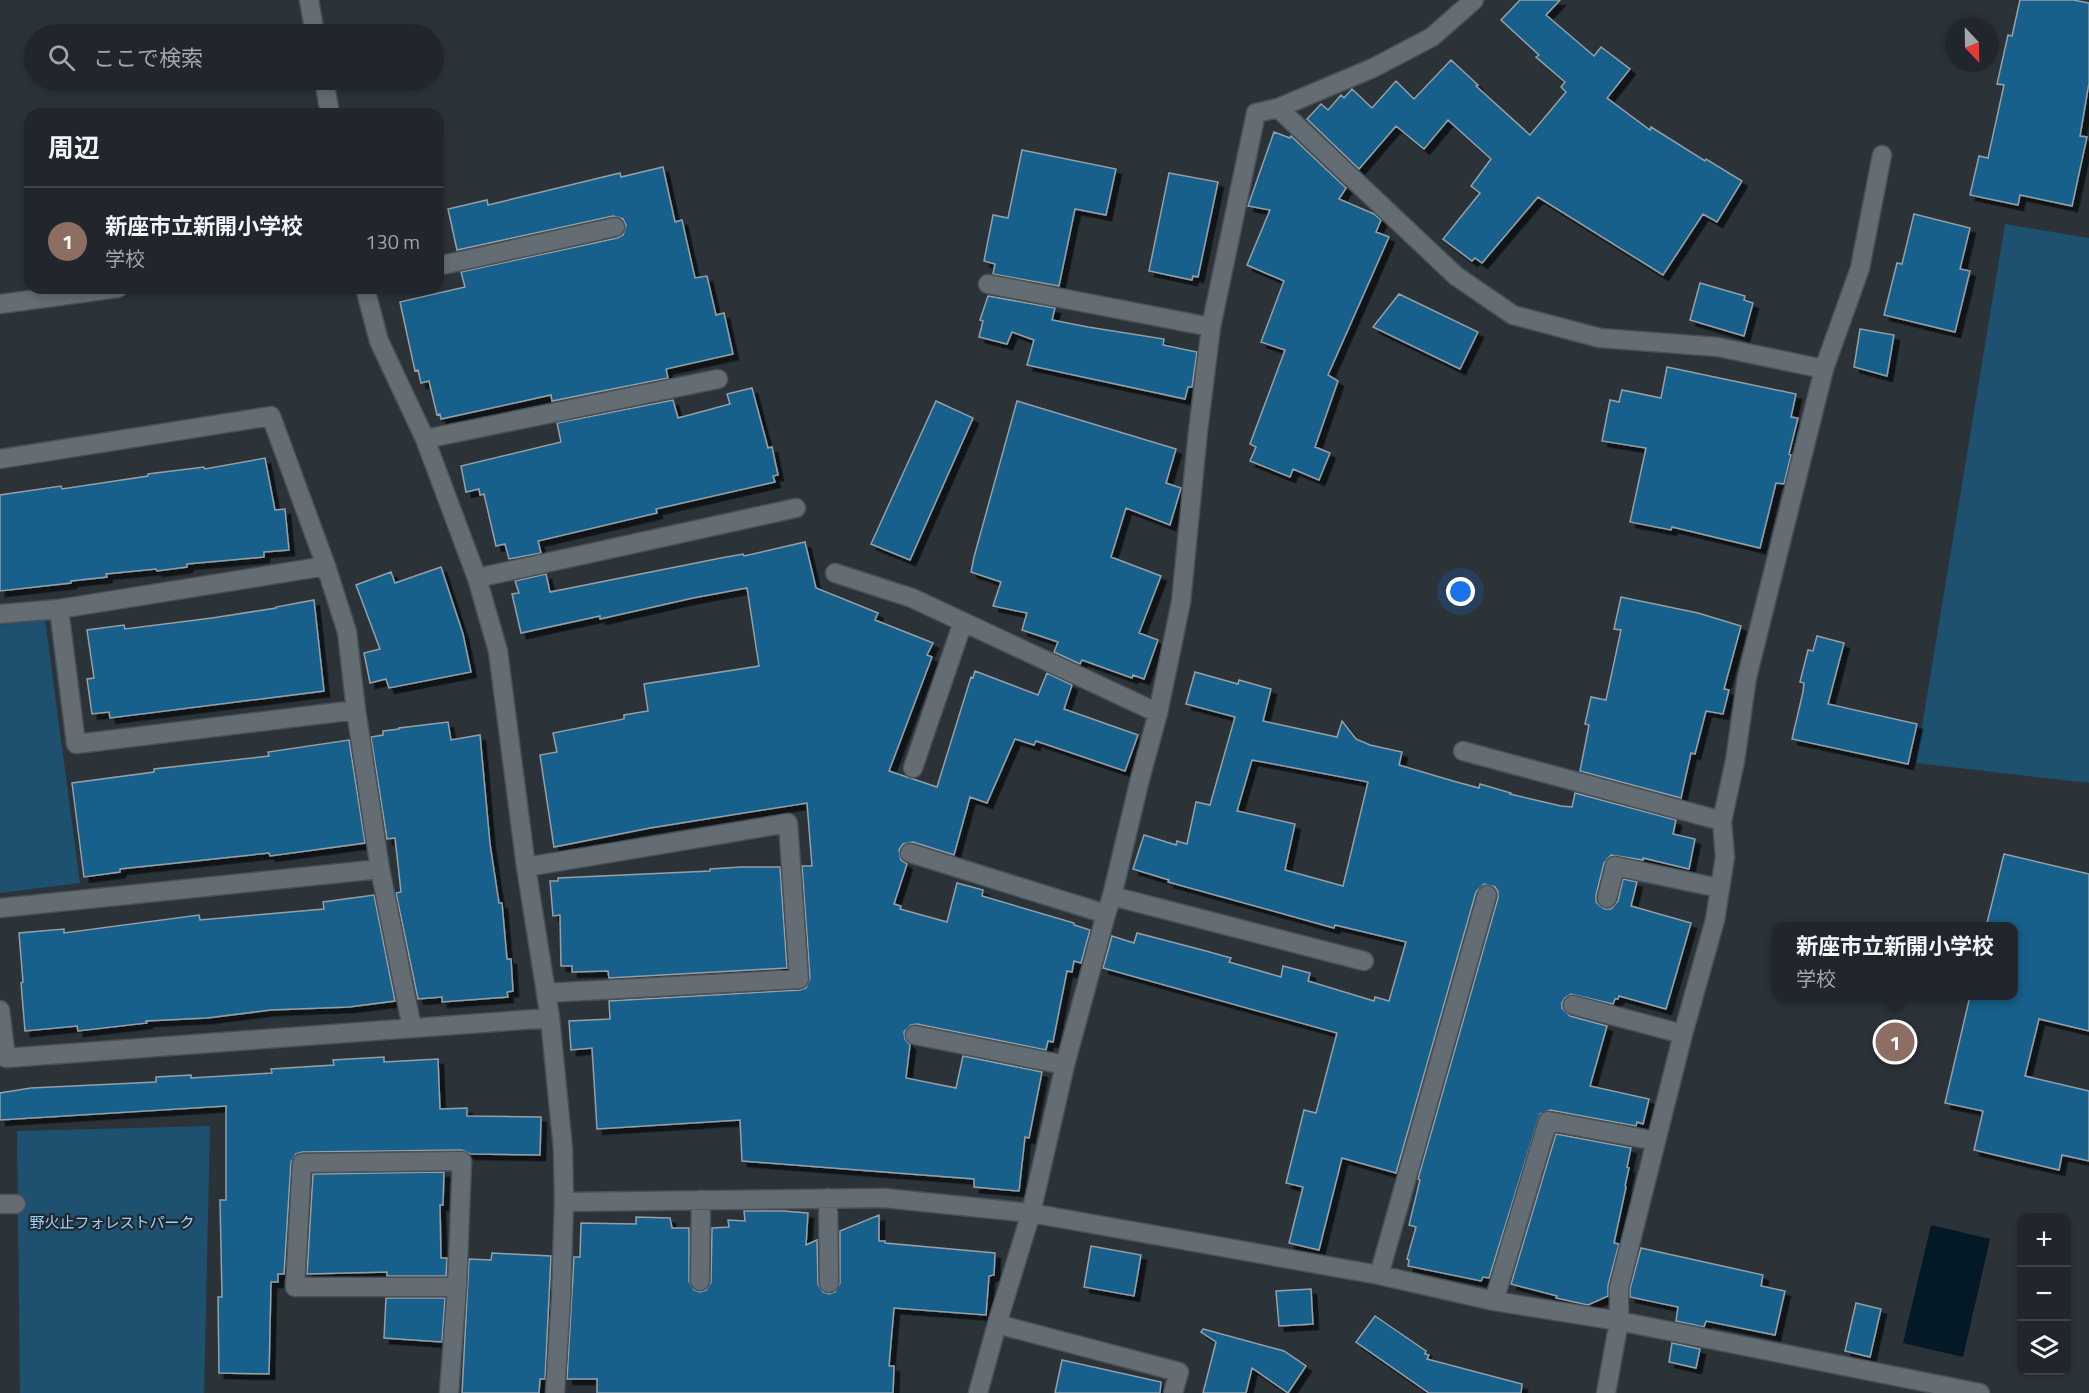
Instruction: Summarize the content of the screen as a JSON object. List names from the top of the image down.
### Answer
{
  "parks": ["野火止フォレストパーク"],
  "north": "bottom",
  "page": {
    "search": "ここで検索",
    "heading": "周辺",
    "list": [
      {
        "mark": "1",
        "name": "新座市立新開小学校",
        "note": "学校",
        "value": "130 m"
      }
    ],
    "popup": ["新座市立新開小学校", "学校"],
    "pins": "1",
    "map_buttons": ["+", "−"]
  }
}
